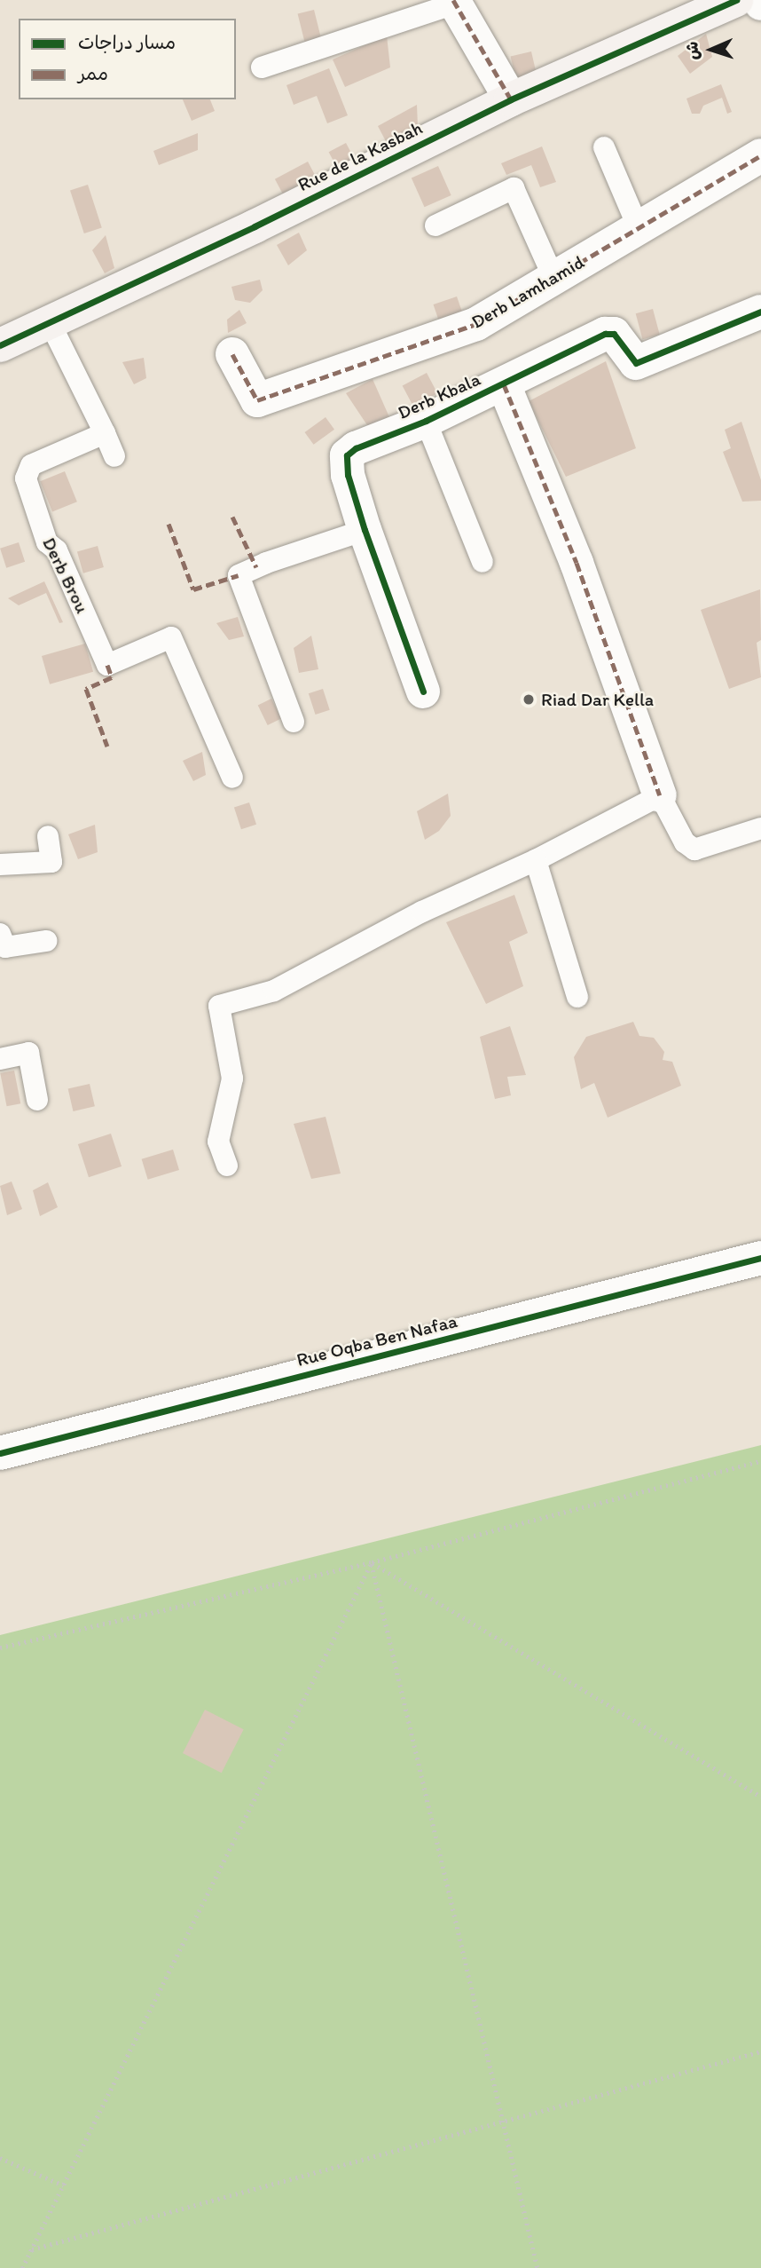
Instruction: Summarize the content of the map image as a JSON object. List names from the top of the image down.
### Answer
{
  "streets": {
    "street": [
      "Rue de la Kasbah",
      "Derb Lamhamid",
      "Derb Kbala",
      "Rue Oqba Ben Nafaa"
    ],
    "lane": ["Derb Brou"]
  },
  "places": ["Riad Dar Kella"],
  "legend": ["مسار دراجات", "ممر"],
  "north": "left"
}
